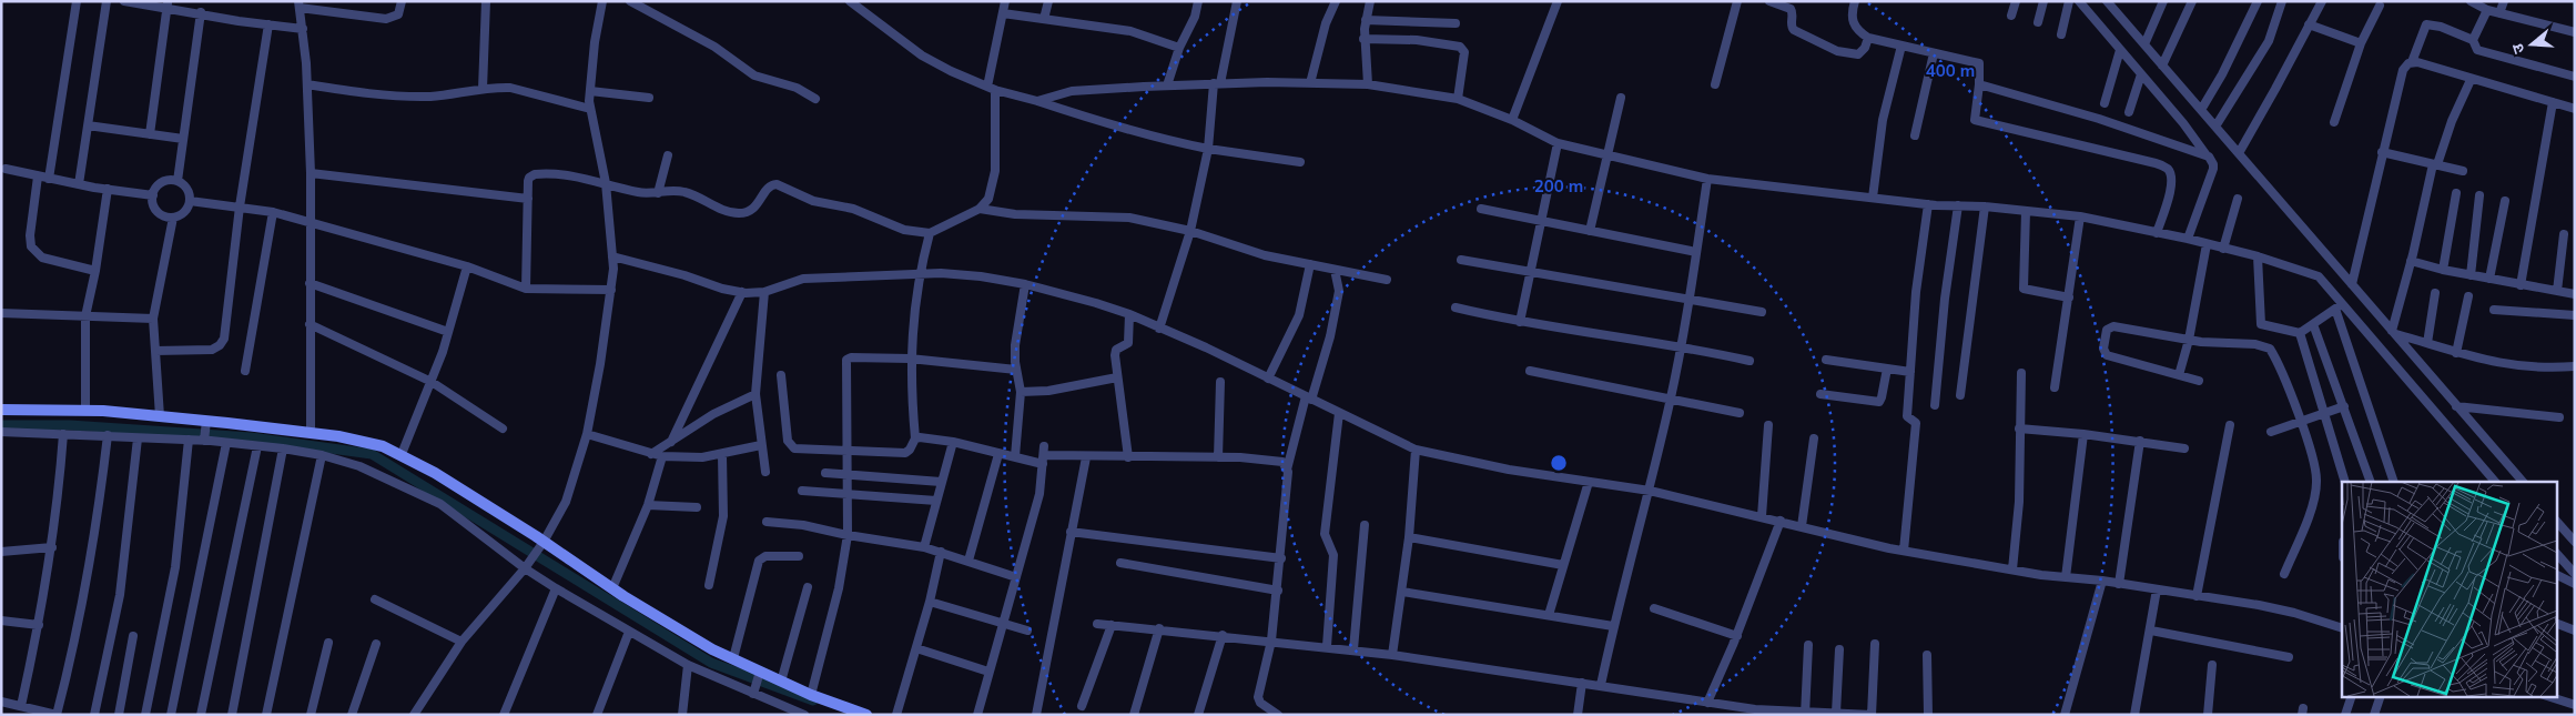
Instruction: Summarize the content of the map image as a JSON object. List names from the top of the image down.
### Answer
{
  "north": "left",
  "rings": ["400 m", "200 m"]
}
